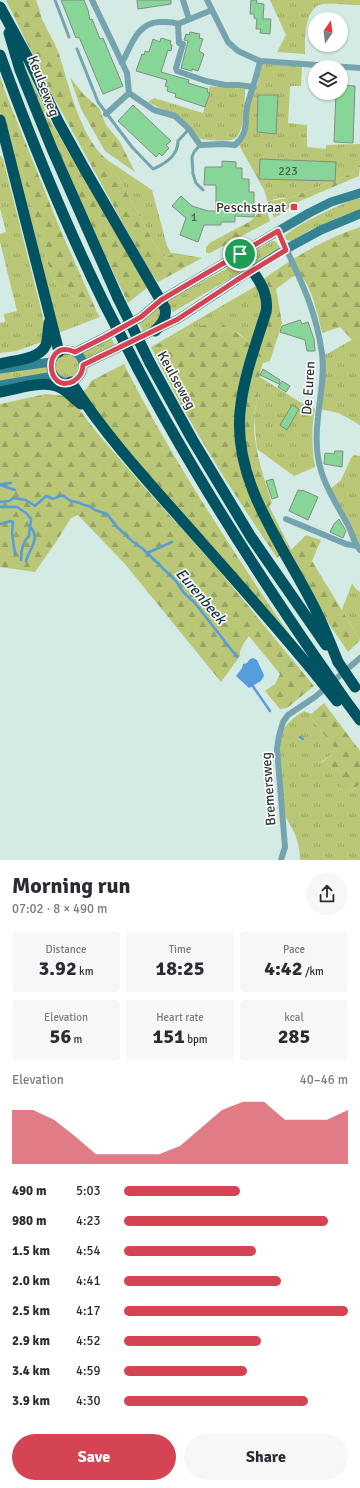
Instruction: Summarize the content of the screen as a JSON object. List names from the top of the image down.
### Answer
{
  "streets": {
    "highway": ["Keulseweg"],
    "street": ["De Euren", "Bremersweg"]
  },
  "water": ["Eurenbeek"],
  "places": {
    "transit": ["Peschstraat"]
  },
  "house_numbers": ["223", "1"],
  "north": "top",
  "page": {
    "heading": ["Morning run", "07:02 · 8 × 490 m"],
    "stats": [
      ["Distance", "3.92 km"],
      ["Time", "18:25"],
      ["Pace", "4:42 /km"],
      ["Elevation", "56 m"],
      ["Heart rate", "151 bpm"],
      ["kcal", "285"]
    ],
    "chart": ["Elevation", "40–46 m"],
    "list": [
      {
        "name": "490 m",
        "note": "5:03"
      },
      {
        "name": "980 m",
        "note": "4:23"
      },
      {
        "name": "1.5 km",
        "note": "4:54"
      },
      {
        "name": "2.0 km",
        "note": "4:41"
      },
      {
        "name": "2.5 km",
        "note": "4:17"
      },
      {
        "name": "2.9 km",
        "note": "4:52"
      },
      {
        "name": "3.4 km",
        "note": "4:59"
      },
      {
        "name": "3.9 km",
        "note": "4:30"
      }
    ],
    "buttons": ["Save", "Share"]
  }
}
